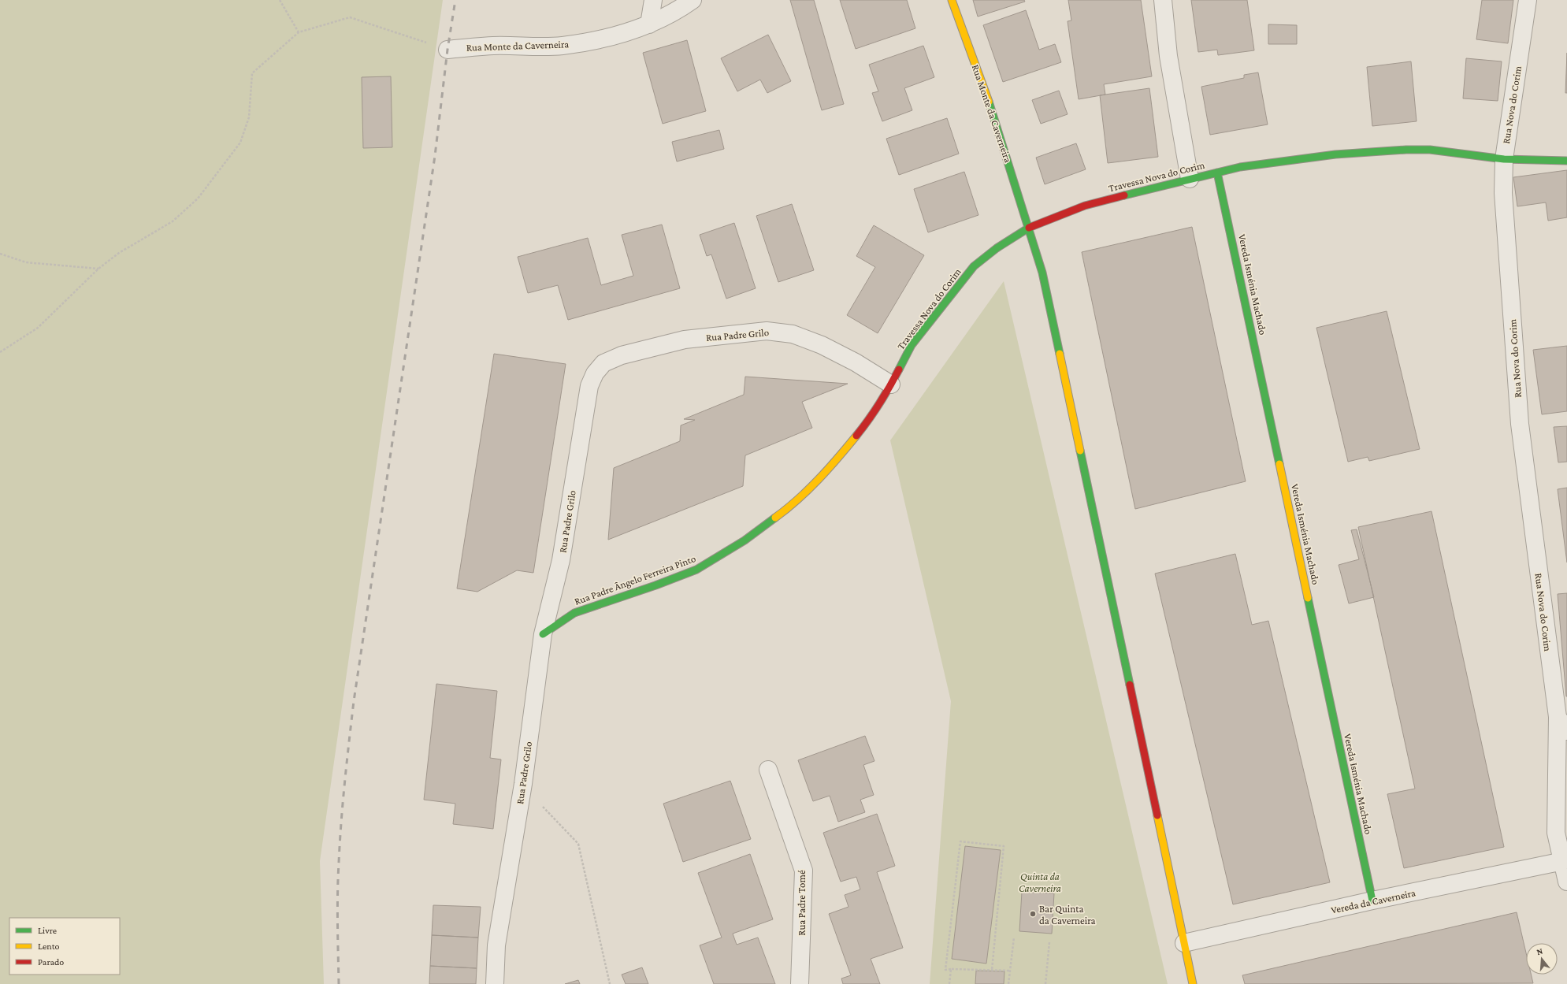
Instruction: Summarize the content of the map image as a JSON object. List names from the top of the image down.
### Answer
{
  "streets": {
    "street": [
      "Rua Monte da Caverneira",
      "Rua Nova do Corim",
      "Travessa Nova do Corim",
      "Vereda Isménia Machado",
      "Rua Padre Grilo",
      "Rua Padre Ângelo Ferreira Pinto",
      "Vereda da Caverneira",
      "Rua Padre Tomé"
    ]
  },
  "crossings": [
    ["Rua Monte da Caverneira", "Travessa Nova do Corim"],
    ["Rua Monte da Caverneira", "Vereda da Caverneira"],
    ["Rua Nova do Corim", "Travessa Nova do Corim"],
    ["Rua Nova do Corim", "Vereda da Caverneira"],
    ["Travessa Nova do Corim", "Vereda Isménia Machado"],
    ["Travessa Nova do Corim", "Rua Padre Grilo"],
    ["Travessa Nova do Corim", "Rua Padre Ângelo Ferreira Pinto"],
    ["Vereda Isménia Machado", "Vereda da Caverneira"],
    ["Rua Padre Grilo", "Rua Padre Ângelo Ferreira Pinto"]
  ],
  "parks": ["Quinta da Caverneira"],
  "places": ["Bar Quinta da Caverneira"],
  "legend": ["Livre", "Lento", "Parado"],
  "north": "top"
}
